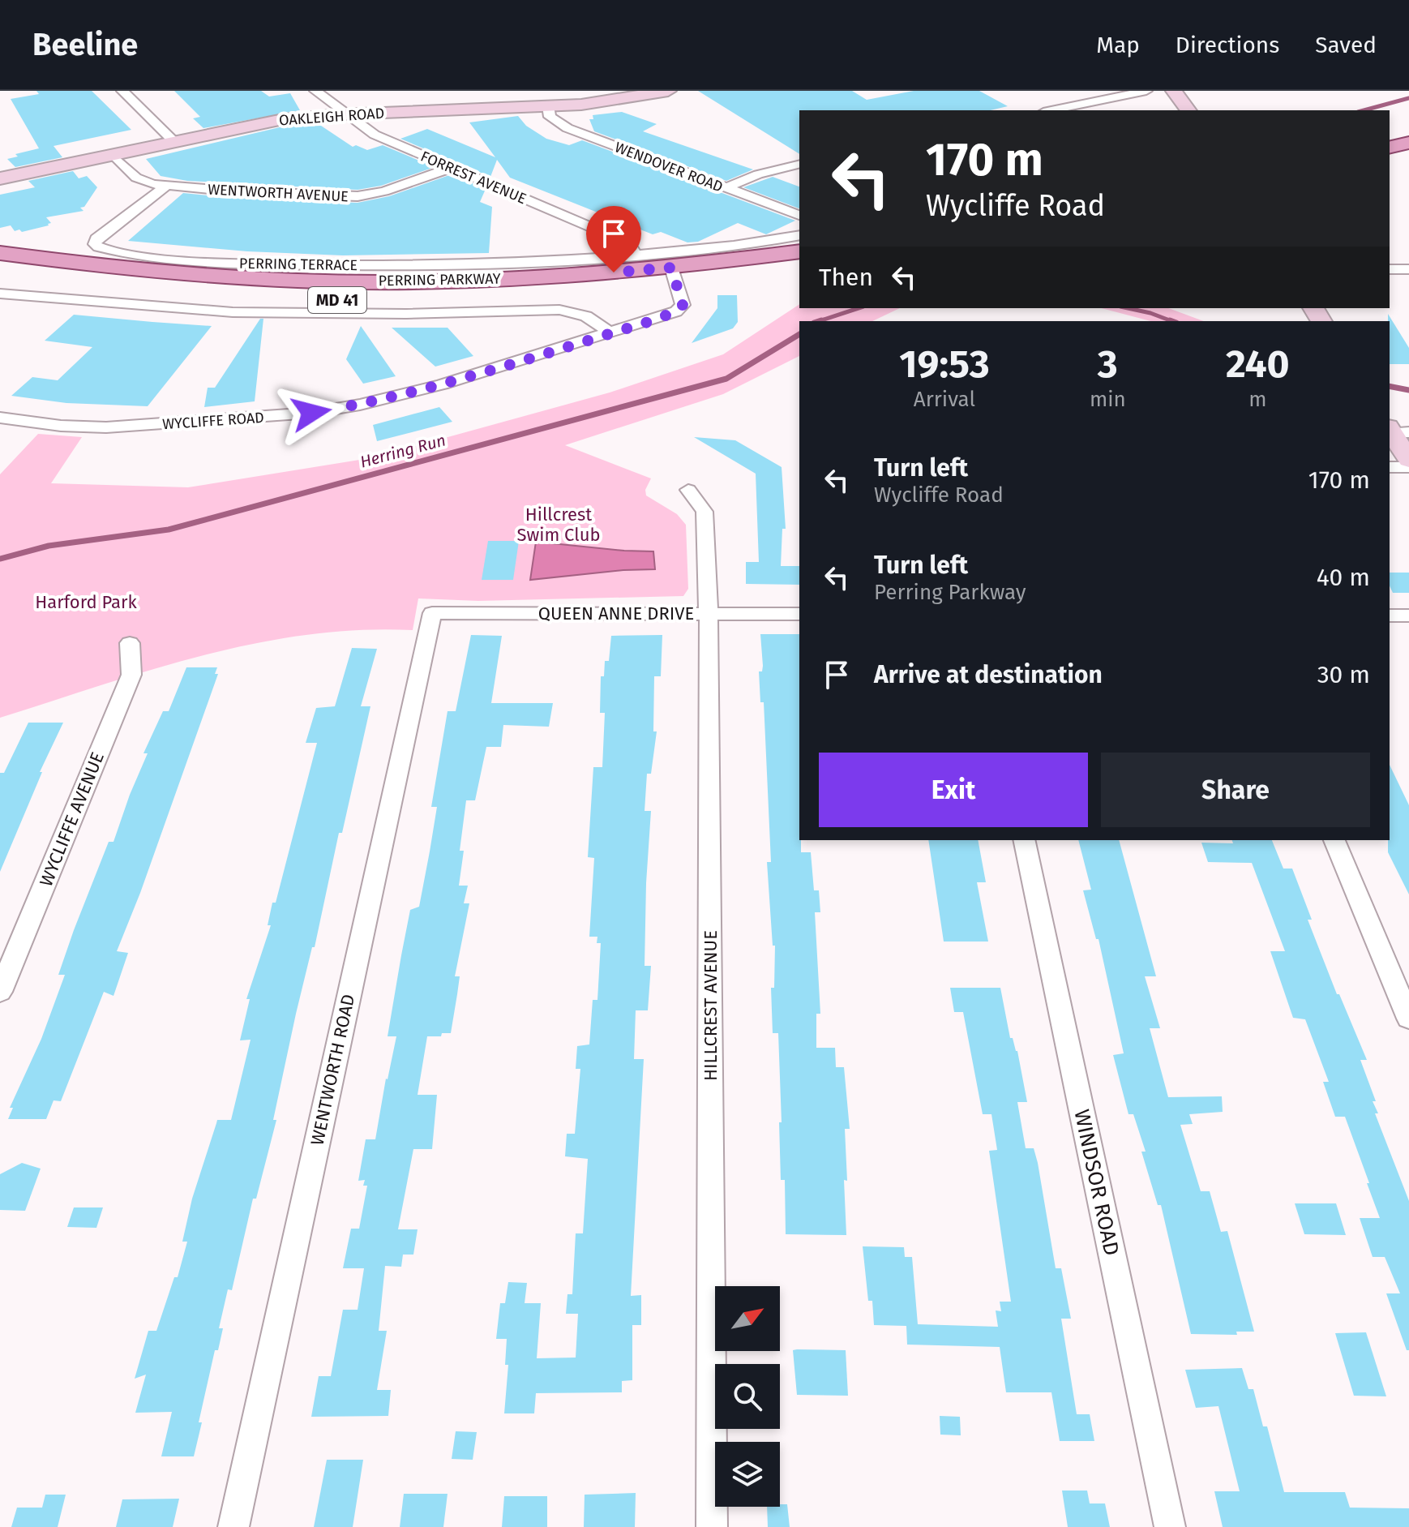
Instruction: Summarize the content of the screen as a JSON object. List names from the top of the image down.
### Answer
{
  "streets": {
    "main road": ["PERRING PARKWAY", "MD 41"],
    "street": [
      "OAKLEIGH ROAD",
      "WENDOVER ROAD",
      "FORREST AVENUE",
      "WENTWORTH AVENUE",
      "PERRING TERRACE",
      "WYCLIFFE ROAD",
      "QUEEN ANNE DRIVE",
      "WYCLIFFE AVENUE",
      "HILLCREST AVENUE",
      "WENTWORTH ROAD",
      "WINDSOR ROAD"
    ]
  },
  "crossings": [
    ["OAKLEIGH ROAD", "WENDOVER ROAD"],
    ["OAKLEIGH ROAD", "FORREST AVENUE"],
    ["OAKLEIGH ROAD", "WENTWORTH AVENUE"],
    ["FORREST AVENUE", "WENTWORTH AVENUE"],
    ["FORREST AVENUE", "PERRING TERRACE"],
    ["WENTWORTH AVENUE", "PERRING TERRACE"],
    ["PERRING PARKWAY", "WYCLIFFE ROAD"],
    ["QUEEN ANNE DRIVE", "HILLCREST AVENUE"],
    ["QUEEN ANNE DRIVE", "WENTWORTH ROAD"]
  ],
  "water": ["Herring Run"],
  "parks": ["Hillcrest Swim Club", "Harford Park"],
  "north": "top right",
  "page": {
    "header": "Beeline",
    "nav": ["Map", "Directions", "Saved"],
    "turn": ["170 m", "Wycliffe Road"],
    "then": "Then",
    "eta": [
      "19:53",
      "Arrival",
      "3",
      "min",
      "240",
      "m"
    ],
    "list": [
      {
        "name": "Turn left",
        "note": "Wycliffe Road",
        "value": "170 m"
      },
      {
        "name": "Turn left",
        "note": "Perring Parkway",
        "value": "40 m"
      },
      {
        "name": "Arrive at destination",
        "value": "30 m"
      }
    ],
    "buttons": ["Exit", "Share"]
  }
}
